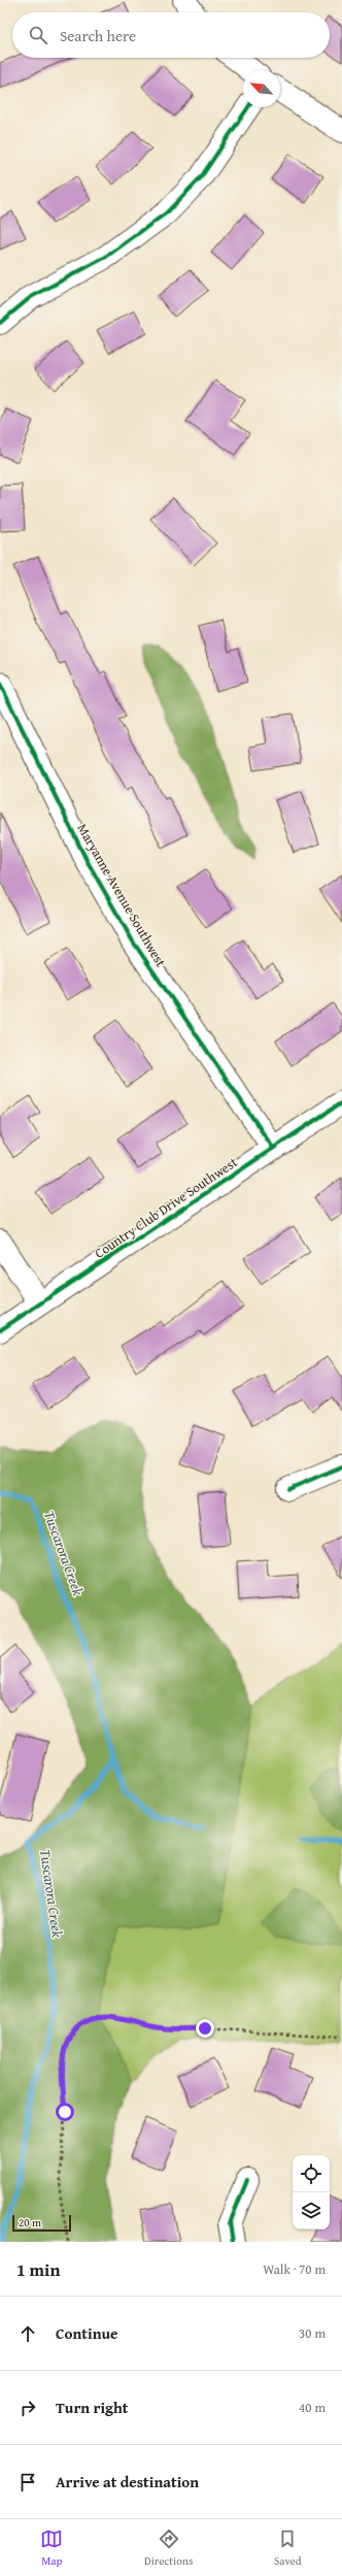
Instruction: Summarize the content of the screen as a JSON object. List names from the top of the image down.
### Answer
{
  "streets": {
    "street": ["Maryanne Avenue Southwest", "Country Club Drive Southwest"]
  },
  "crossings": [
    ["Maryanne Avenue Southwest", "Country Club Drive Southwest"]
  ],
  "water": ["Tuscarora Creek"],
  "scale_bar": "20 m",
  "north": "top left",
  "page": {
    "search": "Search here",
    "scale": "20 m",
    "heading": ["1 min", "Walk · 70 m"],
    "list": [
      ["Continue", "30 m"],
      ["Turn right", "40 m"],
      "Arrive at destination"
    ],
    "nav": ["Map", "Directions", "Saved"]
  }
}
